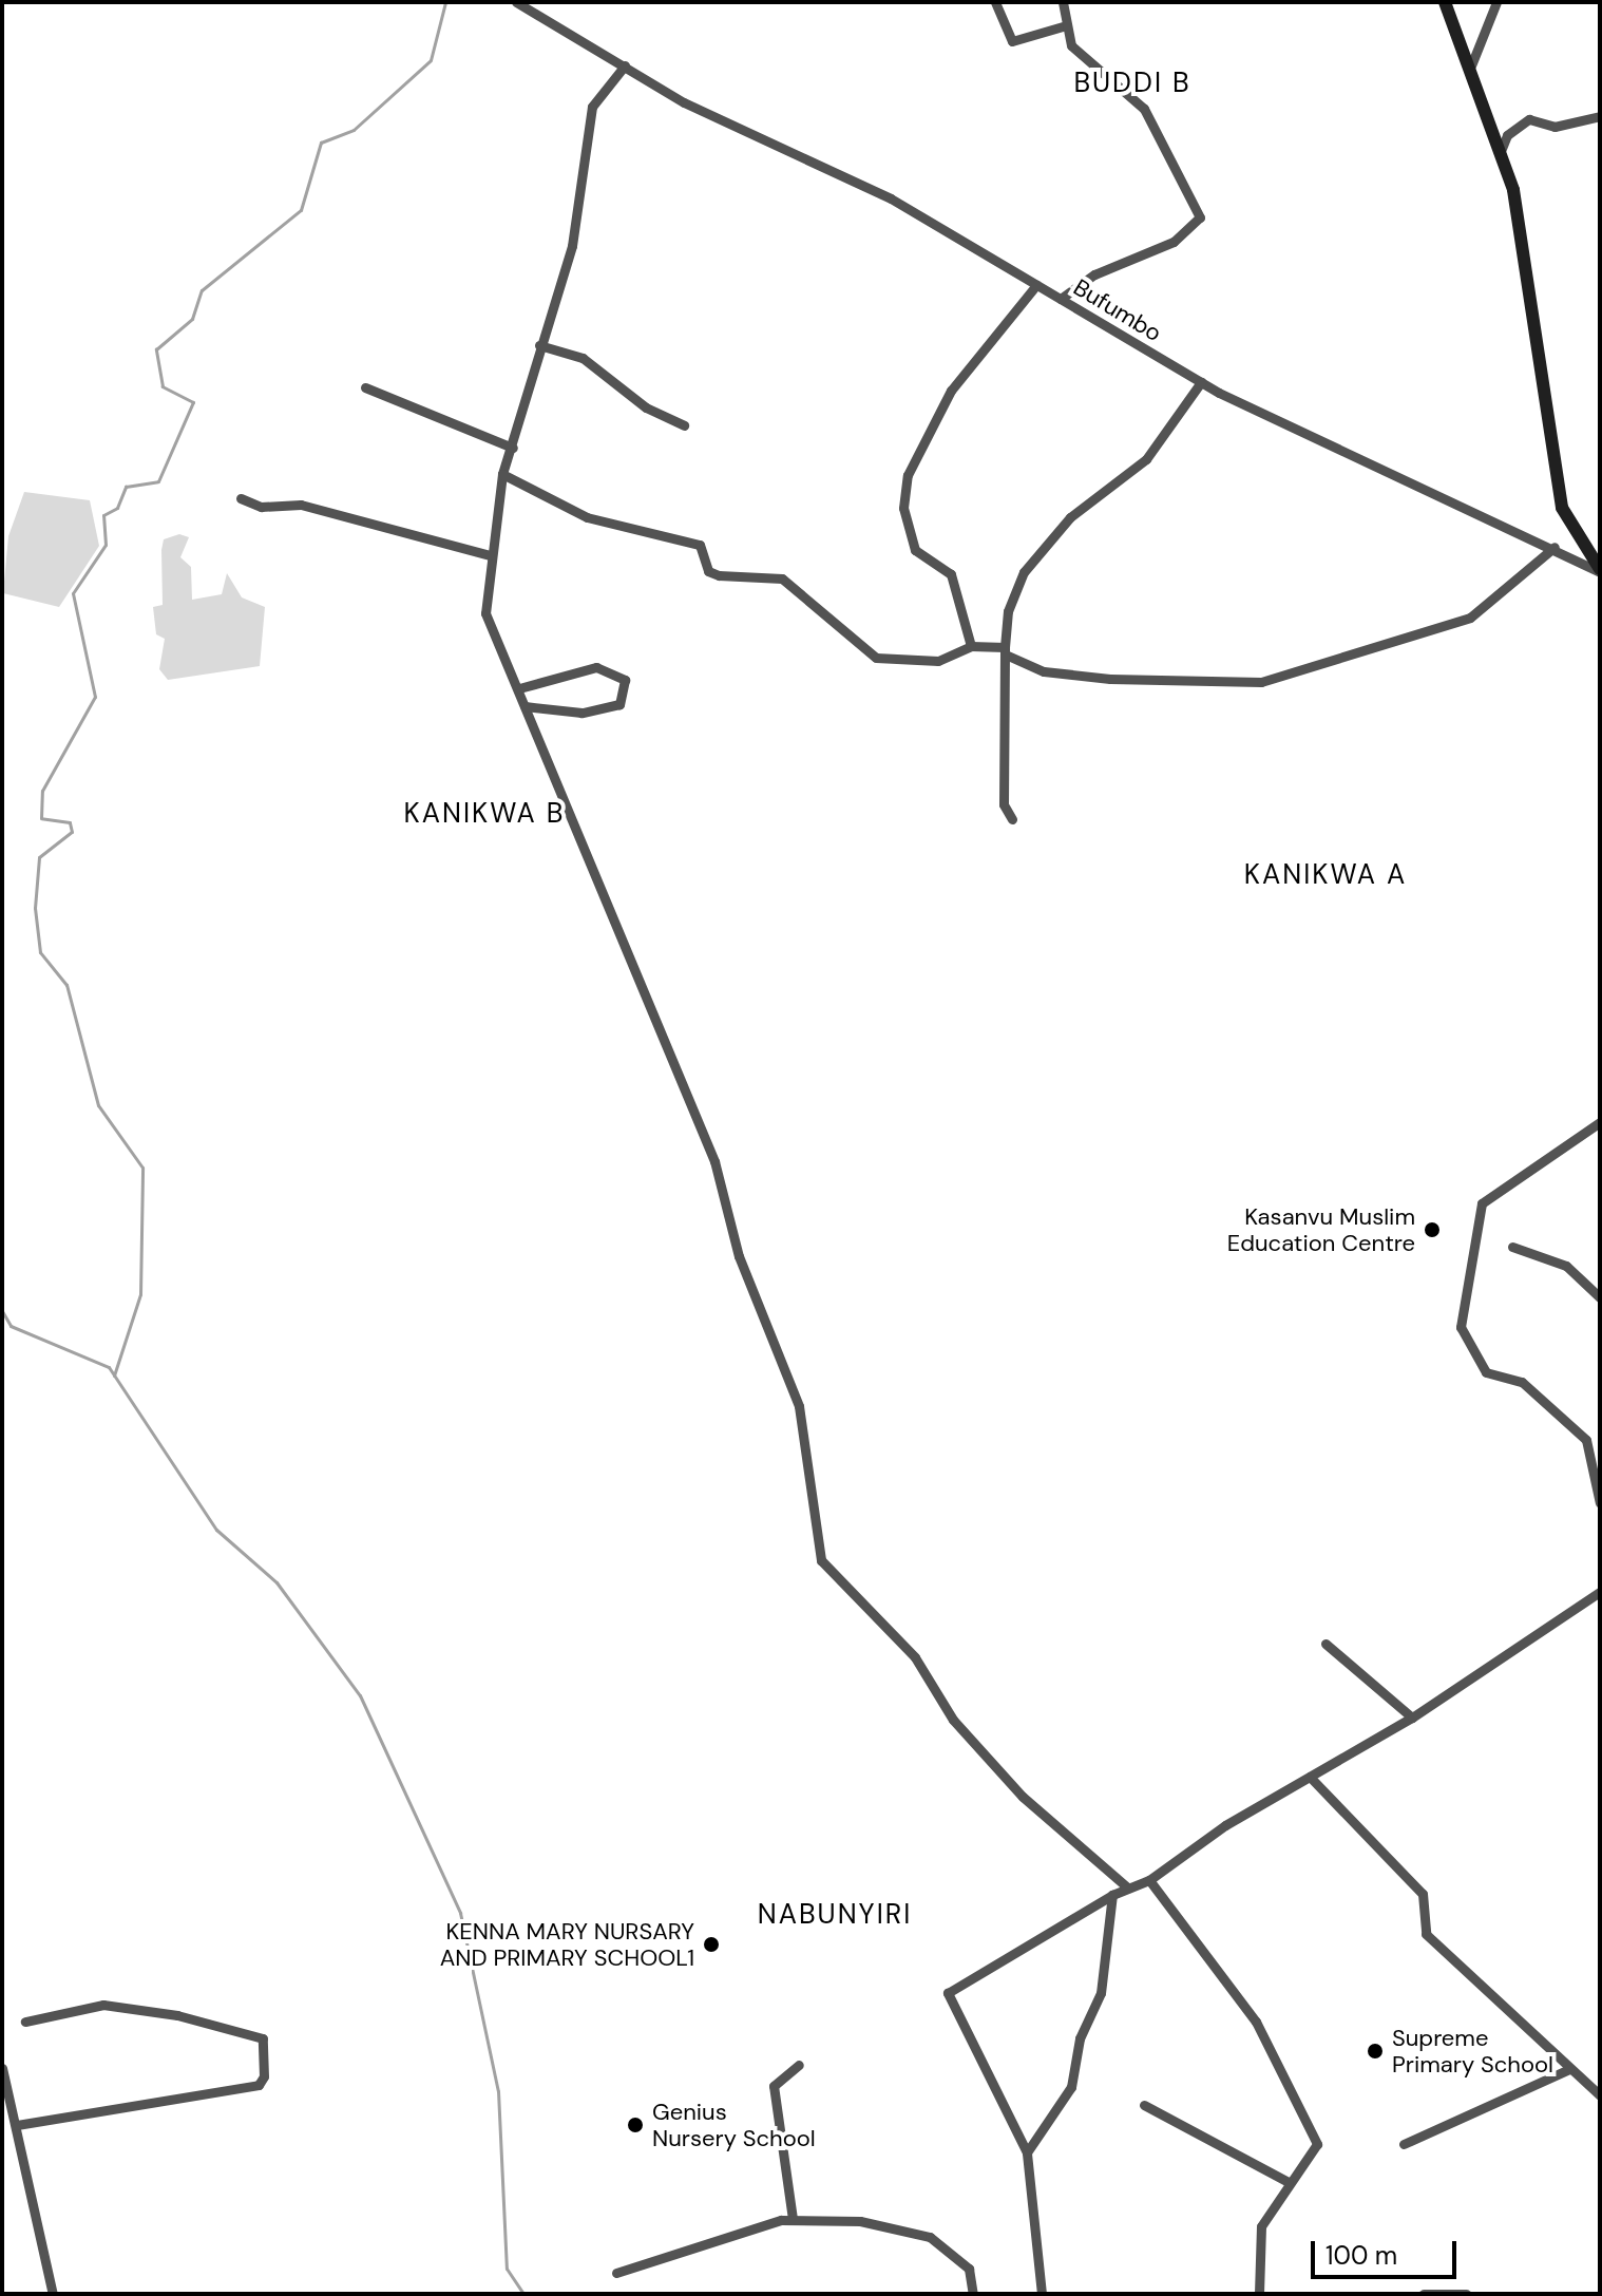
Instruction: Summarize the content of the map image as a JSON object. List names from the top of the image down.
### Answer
{
  "streets": {
    "street": ["Bufumbo"]
  },
  "districts": [
    "BUDDI B",
    "KANIKWA B",
    "KANIKWA A",
    "NABUNYIRI"
  ],
  "places": [
    "Kasanvu Muslim Education Centre",
    "KENNA MARY NURSARY AND PRIMARY SCHOOL1",
    "Supreme Primary School",
    "Genius Nursery School"
  ],
  "scale_bar": "100 m"
}
